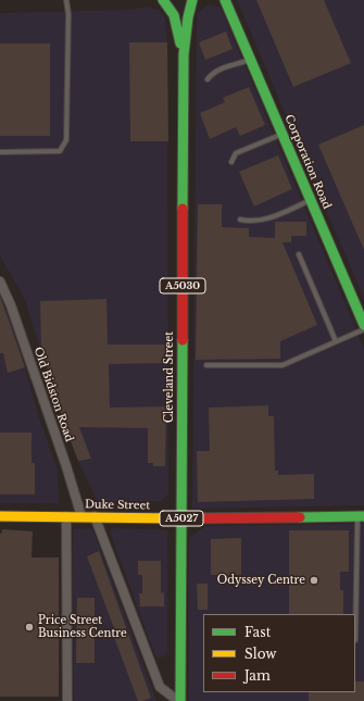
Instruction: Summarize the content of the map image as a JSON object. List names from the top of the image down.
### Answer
{
  "streets": {
    "main road": [
      "Corporation Road",
      "A5030",
      "Cleveland Street",
      "Duke Street",
      "A5027"
    ],
    "street": ["Old Bidston Road"]
  },
  "crossings": [
    ["Cleveland Street", "Duke Street"],
    ["Old Bidston Road", "Duke Street"]
  ],
  "places": ["Odyssey Centre", "Price Street Business Centre"],
  "legend": ["Fast", "Slow", "Jam"]
}
